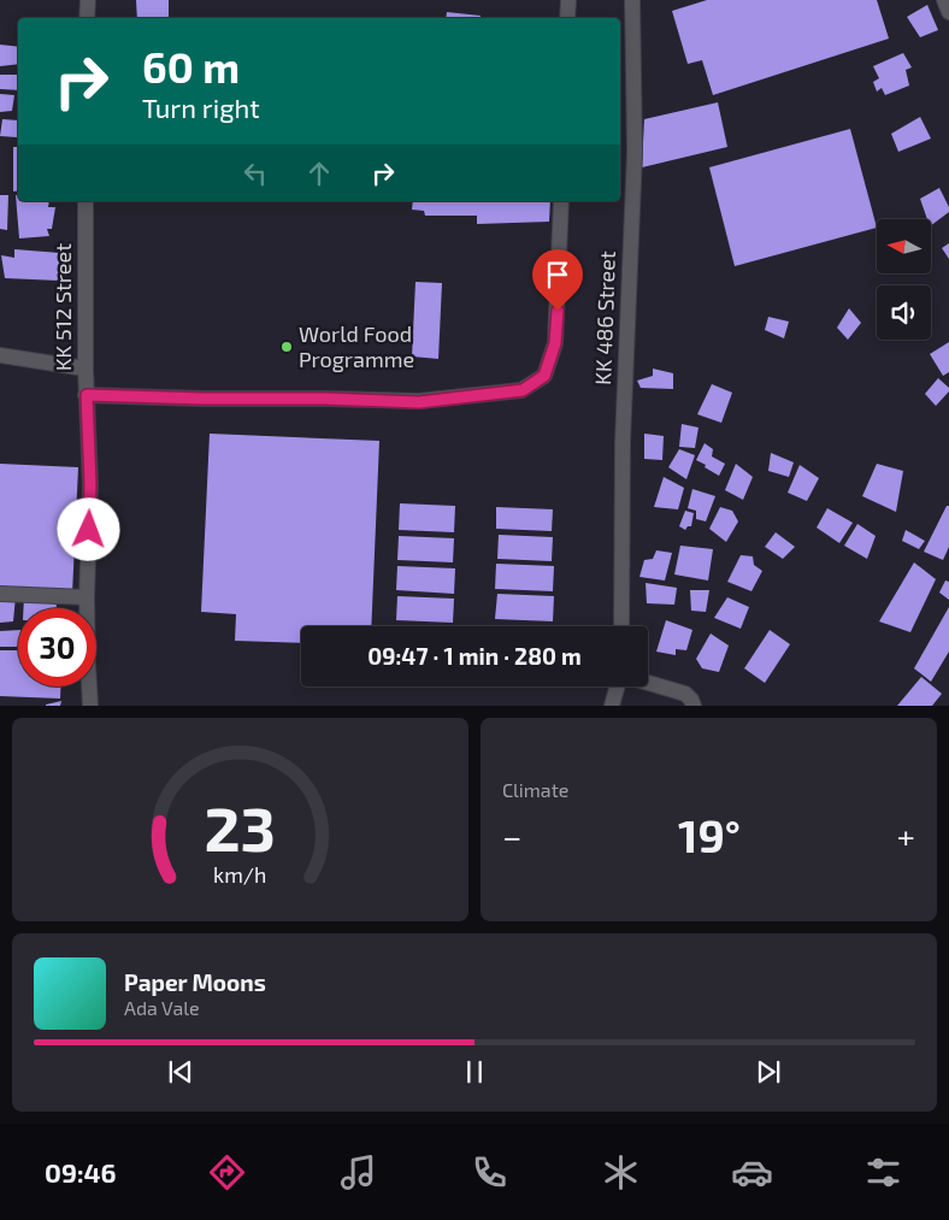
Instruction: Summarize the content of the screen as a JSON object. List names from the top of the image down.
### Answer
{
  "streets": {
    "street": ["KK 512 Street", "KK 486 Street"]
  },
  "places": ["World Food Programme"],
  "north": "left",
  "page": {
    "turn": ["60 m", "Turn right"],
    "limit": "30",
    "trip": "09:47 · 1 min · 280 m",
    "tile": "Climate",
    "heat": ["−", "19°", "+"],
    "song": ["Paper Moons", "Ada Vale"],
    "tabs": "09:46",
    "gauge": ["23", "km/h"]
  }
}
